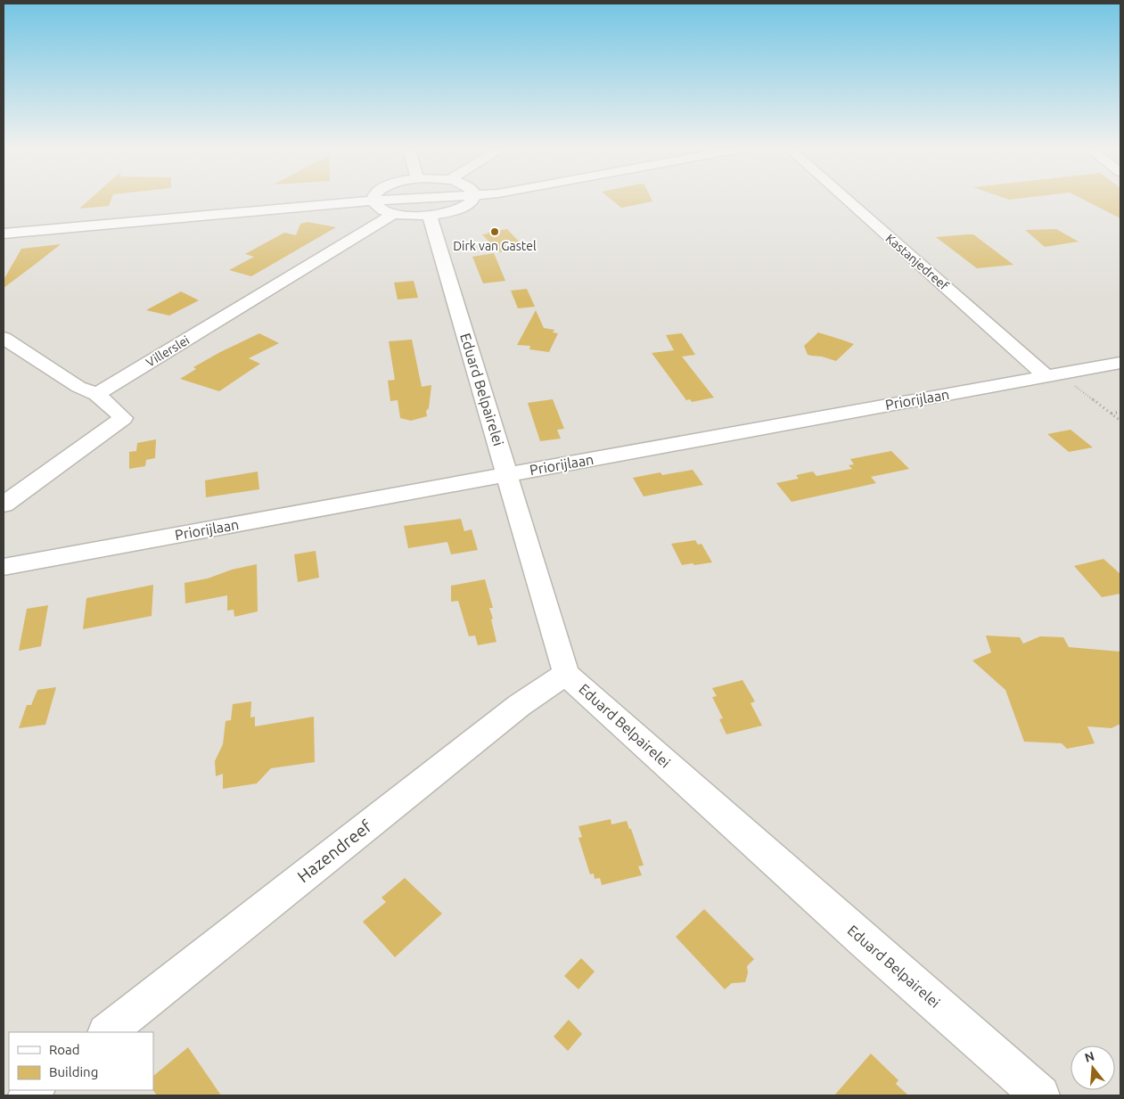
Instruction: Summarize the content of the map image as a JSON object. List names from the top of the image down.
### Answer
{
  "streets": {
    "street": [
      "Kastanjedreef",
      "Villerslei",
      "Eduard Belpairelei",
      "Priorijlaan",
      "Hazendreef"
    ]
  },
  "crossings": [
    ["Kastanjedreef", "Priorijlaan"],
    ["Eduard Belpairelei", "Priorijlaan"],
    ["Eduard Belpairelei", "Hazendreef"]
  ],
  "places": ["Dirk van Gastel"],
  "legend": ["Road", "Building"],
  "north": "top"
}
